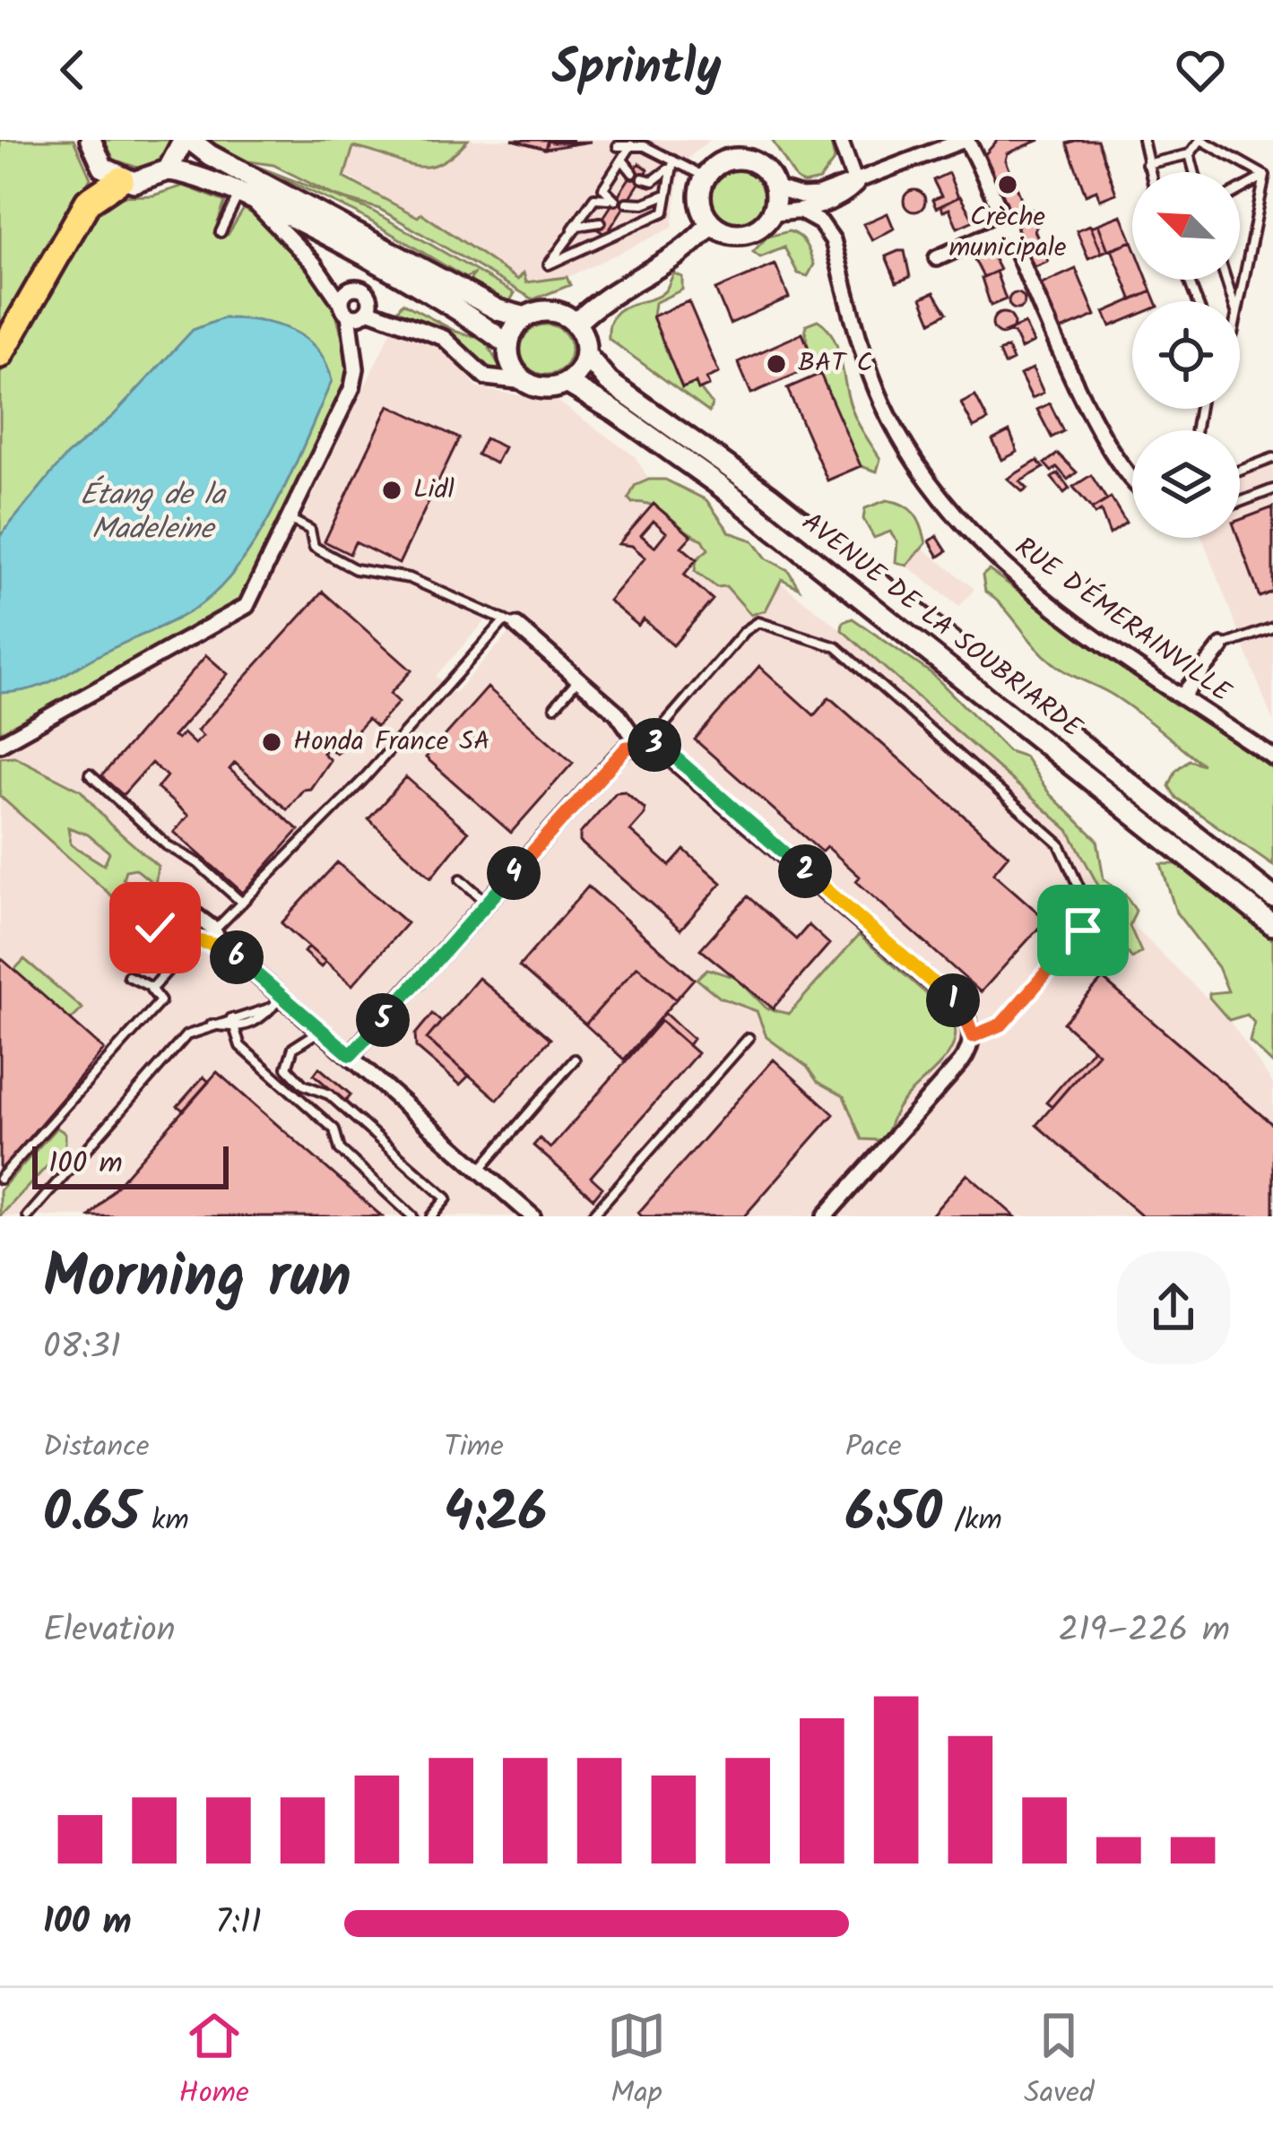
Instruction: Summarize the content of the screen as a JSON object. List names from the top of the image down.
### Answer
{
  "streets": {
    "street": ["RUE D'ÉMERAINVILLE", "AVENUE DE LA SOUBRIARDE"]
  },
  "water": ["Étang de la Madeleine"],
  "places": [
    "Crèche municipale",
    "BAT C",
    "Lidl",
    "Honda France SA"
  ],
  "scale_bar": "100 m",
  "north": "top left",
  "page": {
    "header": "Sprintly",
    "pins": [
      "3",
      "2",
      "4",
      "6",
      "1",
      "5"
    ],
    "scale": "100 m",
    "heading": ["Morning run", "08:31"],
    "stats": [
      ["Distance", "0.65 km"],
      ["Time", "4:26"],
      ["Pace", "6:50 /km"]
    ],
    "chart": ["Elevation", "219–226 m"],
    "list": [
      {
        "name": "100 m",
        "note": "7:11"
      }
    ],
    "tabs": ["Home", "Map", "Saved"]
  }
}
